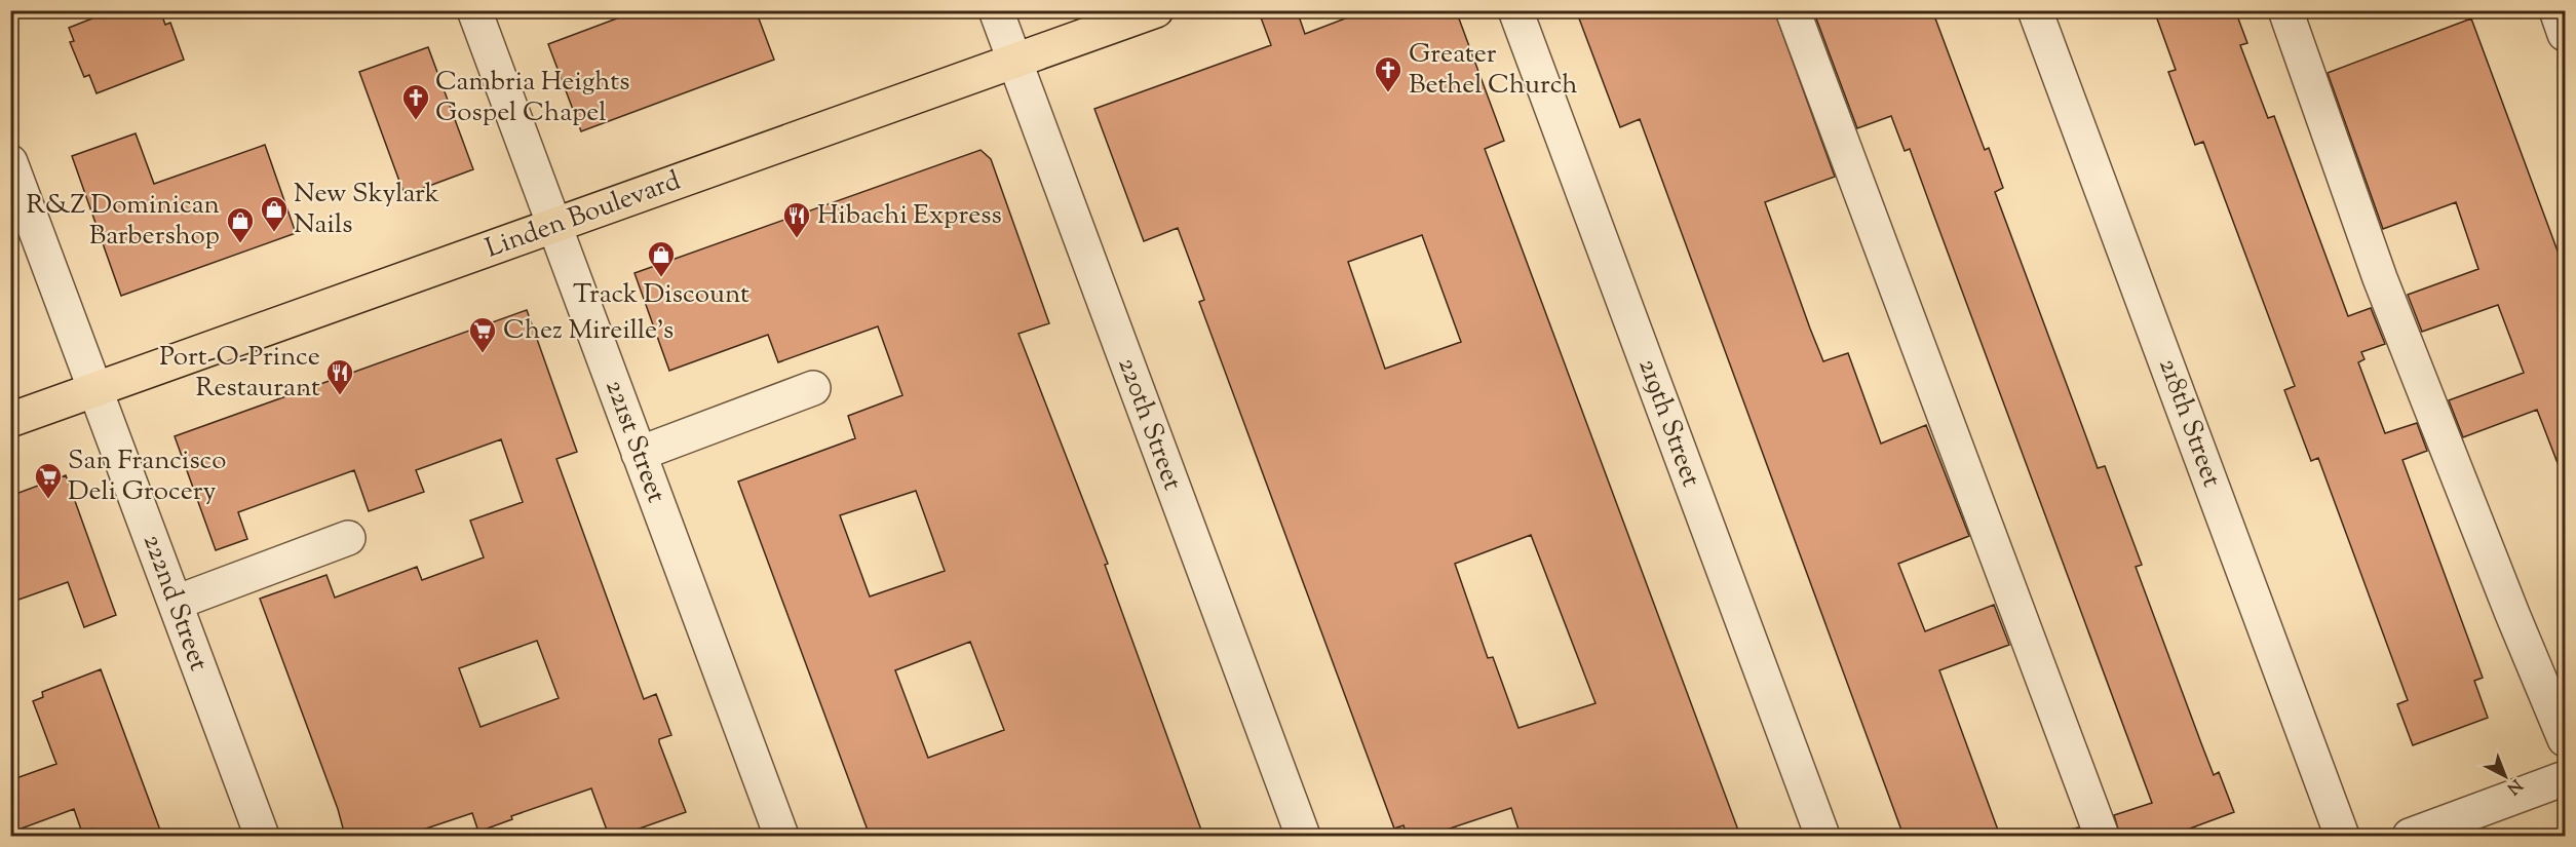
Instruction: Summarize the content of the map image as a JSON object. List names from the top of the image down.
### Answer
{
  "streets": {
    "main road": ["Linden Boulevard"],
    "street": [
      "219th Street",
      "218th Street",
      "220th Street",
      "221st Street",
      "222nd Street"
    ]
  },
  "crossings": [
    ["Linden Boulevard", "220th Street"],
    ["Linden Boulevard", "221st Street"],
    ["Linden Boulevard", "222nd Street"]
  ],
  "places": {
    "church": ["Greater Bethel Church", "Cambria Heights Gospel Chapel"],
    "shop": ["New Skylark Nails", "R&Z Dominican Barbershop", "Track Discount"],
    "restaurant": ["Hibachi Express", "Port-O-Prince Restaurant"],
    "supermarket": ["Chez Mireille's", "San Francisco Deli Grocery"]
  },
  "north": "bottom right"
}
